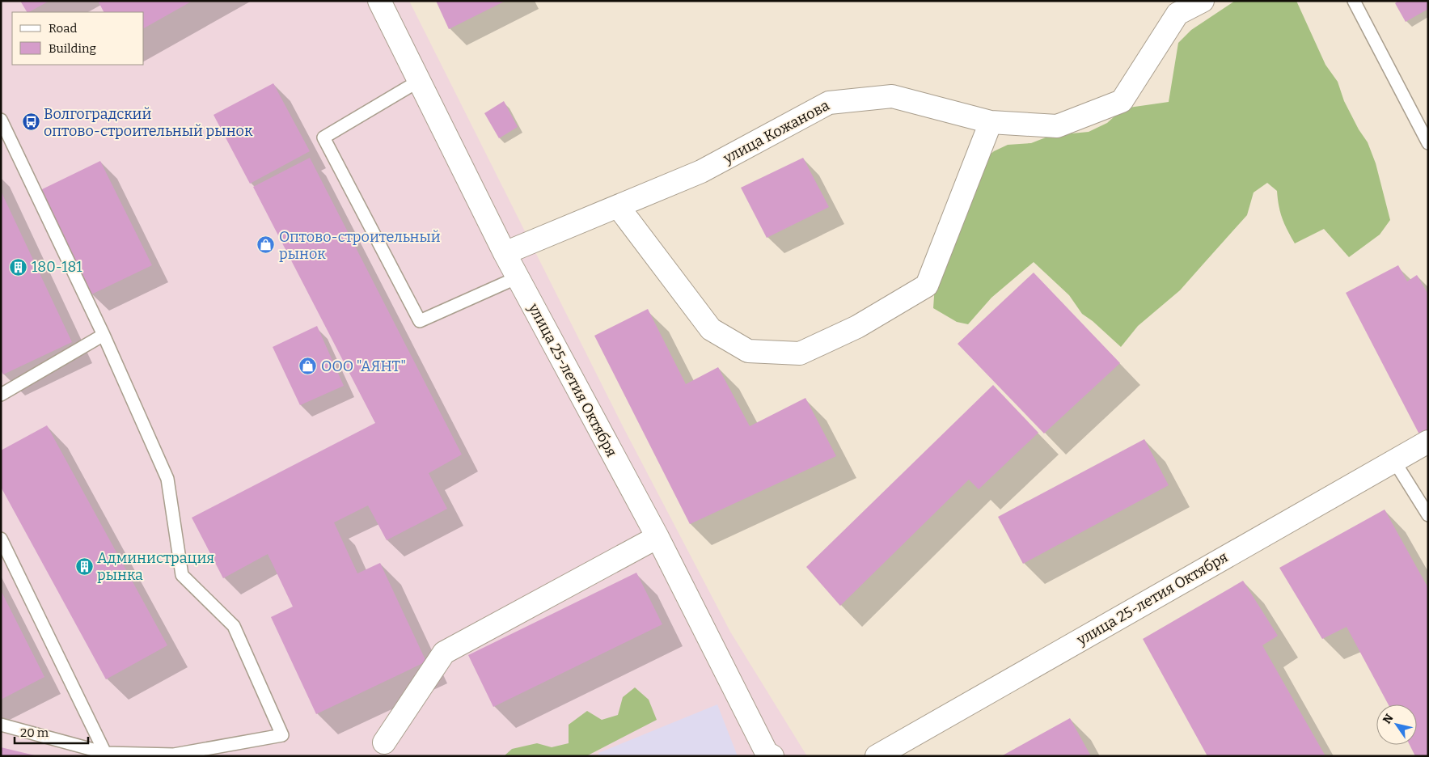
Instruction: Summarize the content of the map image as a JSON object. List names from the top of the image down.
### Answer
{
  "streets": {
    "street": ["улица Кожанова", "улица 25-летия Октября"]
  },
  "crossings": [
    ["улица Кожанова", "улица 25-летия Октября"]
  ],
  "places": {
    "bus stop": ["Волгоградский оптово-строительный рынок"],
    "shop": ["Оптово-строительный рынок", "ООО \"АЯНТ\""],
    "building": ["180-181", "Администрация рынка"]
  },
  "legend": ["Road", "Building"],
  "scale_bar": "20 m",
  "north": "top left"
}
